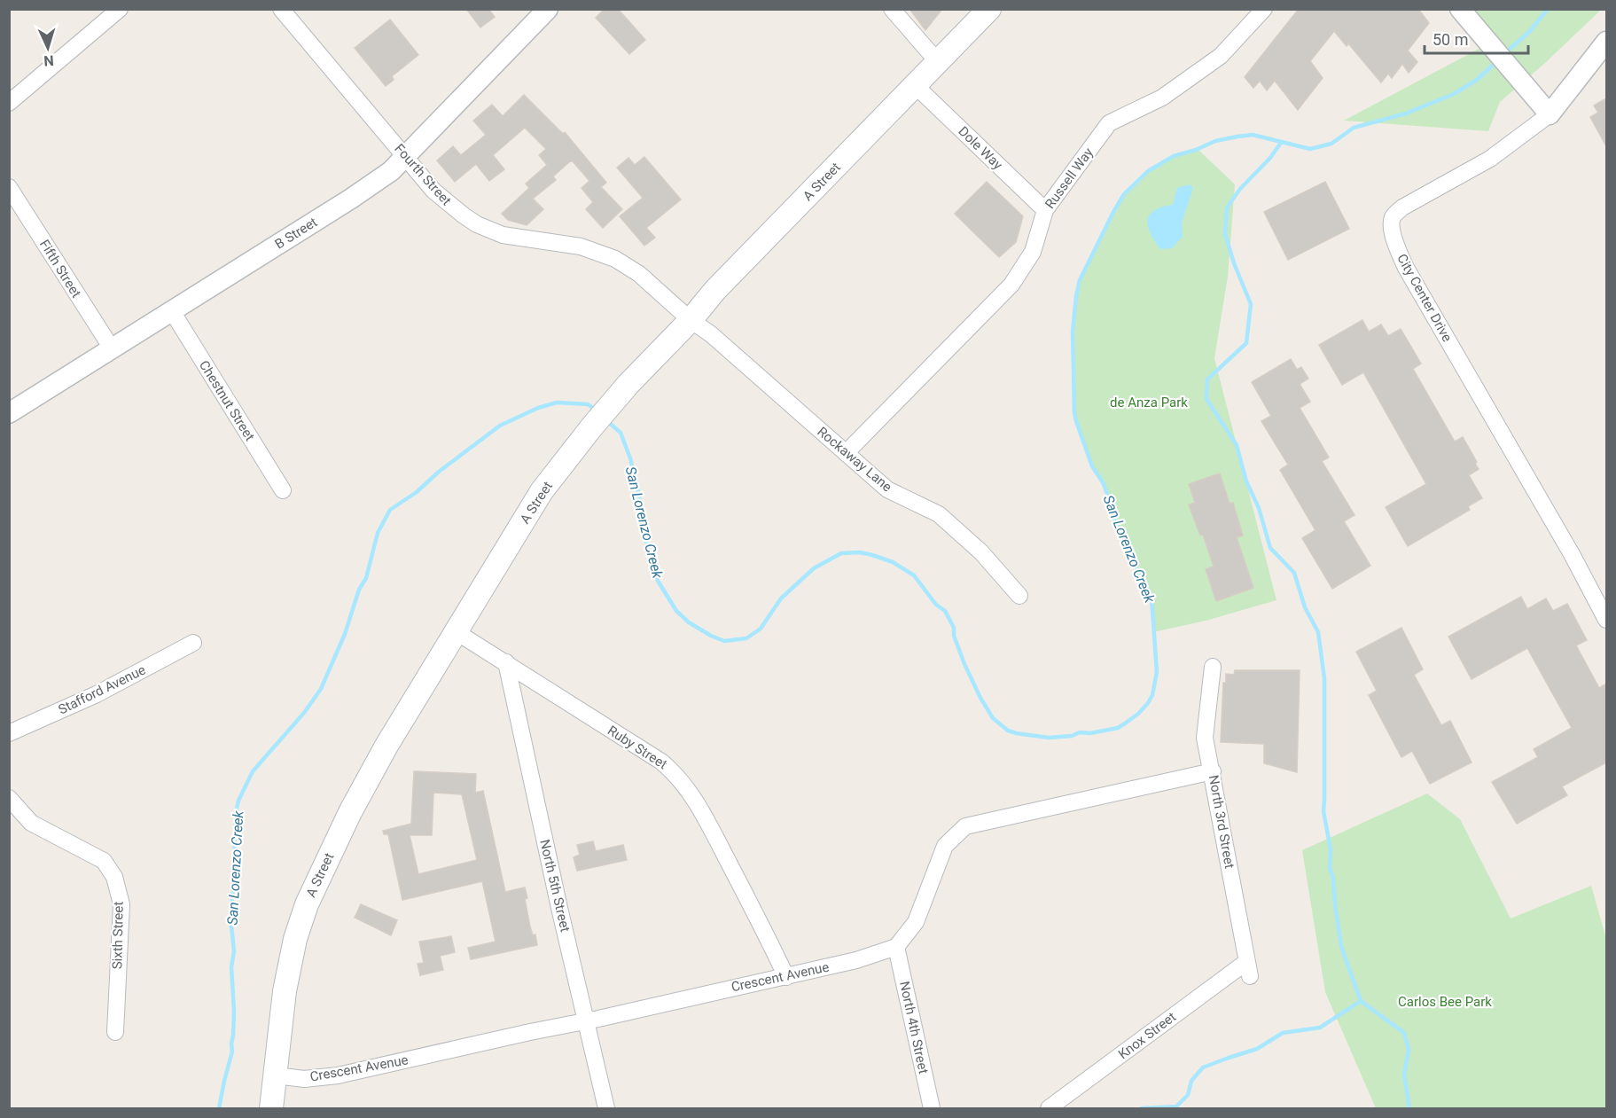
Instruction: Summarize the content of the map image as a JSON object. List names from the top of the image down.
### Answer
{
  "streets": {
    "main road": ["A Street"],
    "street": [
      "Dole Way",
      "Fourth Street",
      "Russell Way",
      "B Street",
      "Fifth Street",
      "City Center Drive",
      "Chestnut Street",
      "Rockaway Lane",
      "Stafford Avenue",
      "Ruby Street",
      "North 3rd Street",
      "North 5th Street",
      "Sixth Street",
      "Crescent Avenue",
      "North 4th Street",
      "Knox Street"
    ]
  },
  "crossings": [
    ["Dole Way", "Russell Way"],
    ["Dole Way", "A Street"],
    ["Fourth Street", "A Street"],
    ["Fourth Street", "B Street"],
    ["Fourth Street", "Rockaway Lane"],
    ["Russell Way", "Rockaway Lane"],
    ["A Street", "Rockaway Lane"],
    ["A Street", "Ruby Street"],
    ["A Street", "Crescent Avenue"],
    ["B Street", "Fifth Street"],
    ["B Street", "Chestnut Street"],
    ["Ruby Street", "North 5th Street"],
    ["Ruby Street", "Crescent Avenue"],
    ["North 3rd Street", "Knox Street"],
    ["North 5th Street", "Crescent Avenue"],
    ["Crescent Avenue", "North 4th Street"]
  ],
  "water": ["San Lorenzo Creek"],
  "parks": ["de Anza Park", "Carlos Bee Park"],
  "scale_bar": "50 m",
  "north": "bottom"
}
